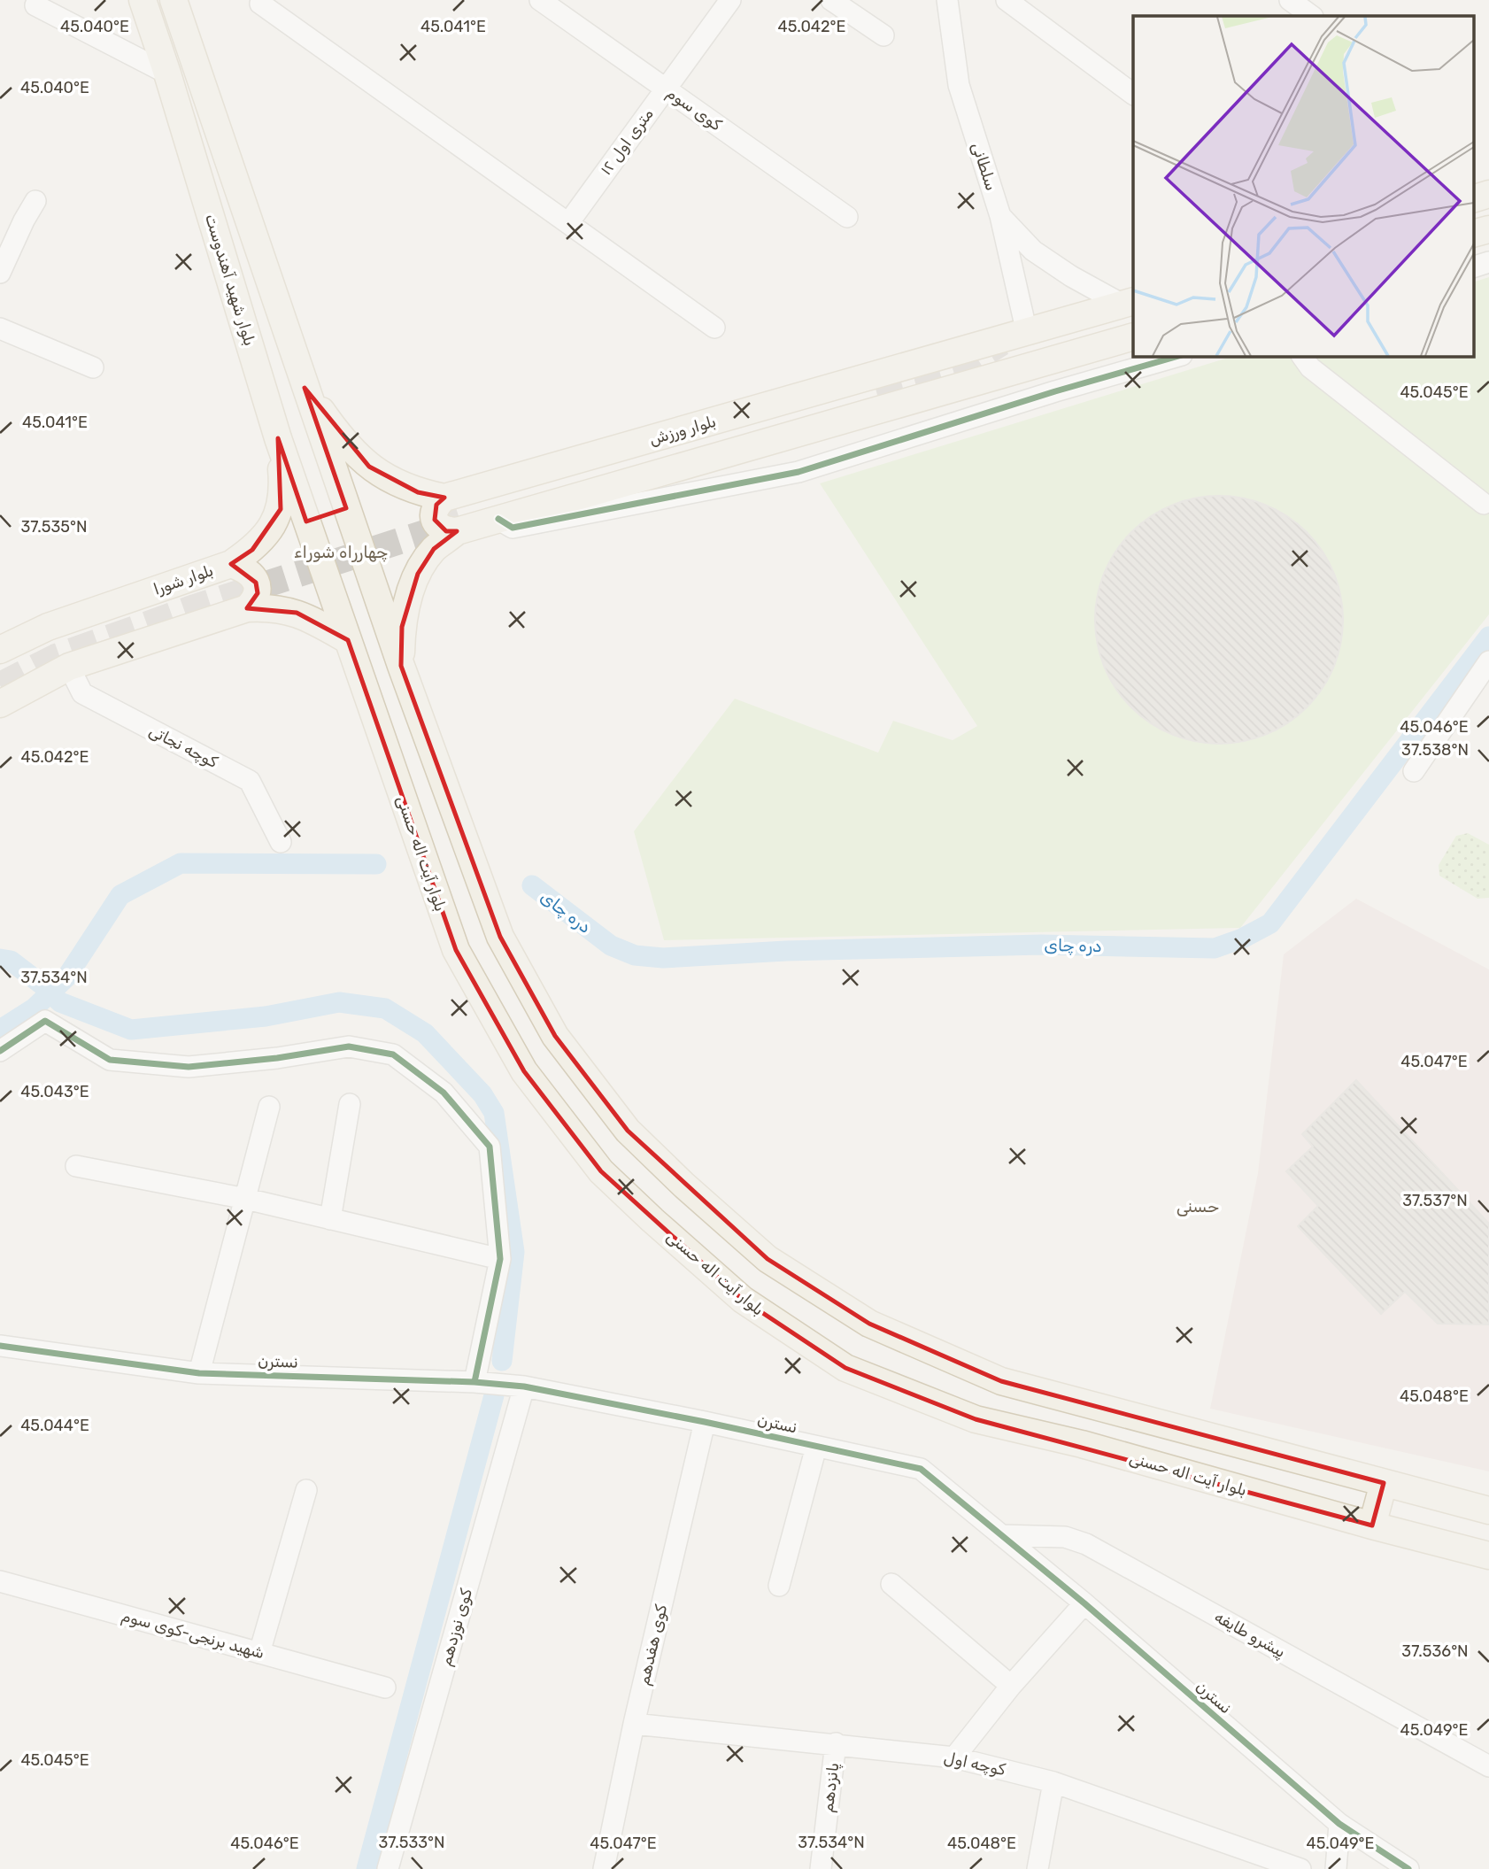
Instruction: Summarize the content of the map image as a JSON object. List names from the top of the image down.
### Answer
{
  "streets": {
    "main road": [
      "بلوار شهید آهندوست",
      "بلوار ورزش",
      "بلوار شورا",
      "بلوار آیت اله حسنی"
    ],
    "street": [
      "کوی سوم",
      "۱۲ متری اول",
      "سلطانی",
      "کوچه نجاتی",
      "نسترن",
      "کوی نوزدهم",
      "شهید برنجی-کوی سوم",
      "پیشرو طایفه",
      "کوی هفدهم",
      "کوچه اول",
      "پانزدهم"
    ]
  },
  "crossings": [
    ["کوی سوم", "۱۲ متری اول"],
    ["سلطانی", "بلوار ورزش"],
    ["بلوار شهید آهندوست", "بلوار شورا"],
    ["بلوار شهید آهندوست", "بلوار آیت اله حسنی"],
    ["نسترن", "کوی نوزدهم"],
    ["نسترن", "پیشرو طایفه"],
    ["نسترن", "کوی هفدهم"],
    ["کوی هفدهم", "کوچه اول"],
    ["کوچه اول", "پانزدهم"]
  ],
  "districts": ["چهارراه شوراء", "حسنی"],
  "water": ["دره چای"],
  "coordinates": [
    "45.040°E",
    "45.041°E",
    "45.042°E",
    "45.045°E",
    "37.535°N",
    "45.046°E",
    "37.538°N",
    "37.534°N",
    "45.047°E",
    "45.043°E",
    "37.537°N",
    "45.048°E",
    "45.044°E",
    "37.536°N",
    "45.049°E",
    "37.533°N"
  ]
}
